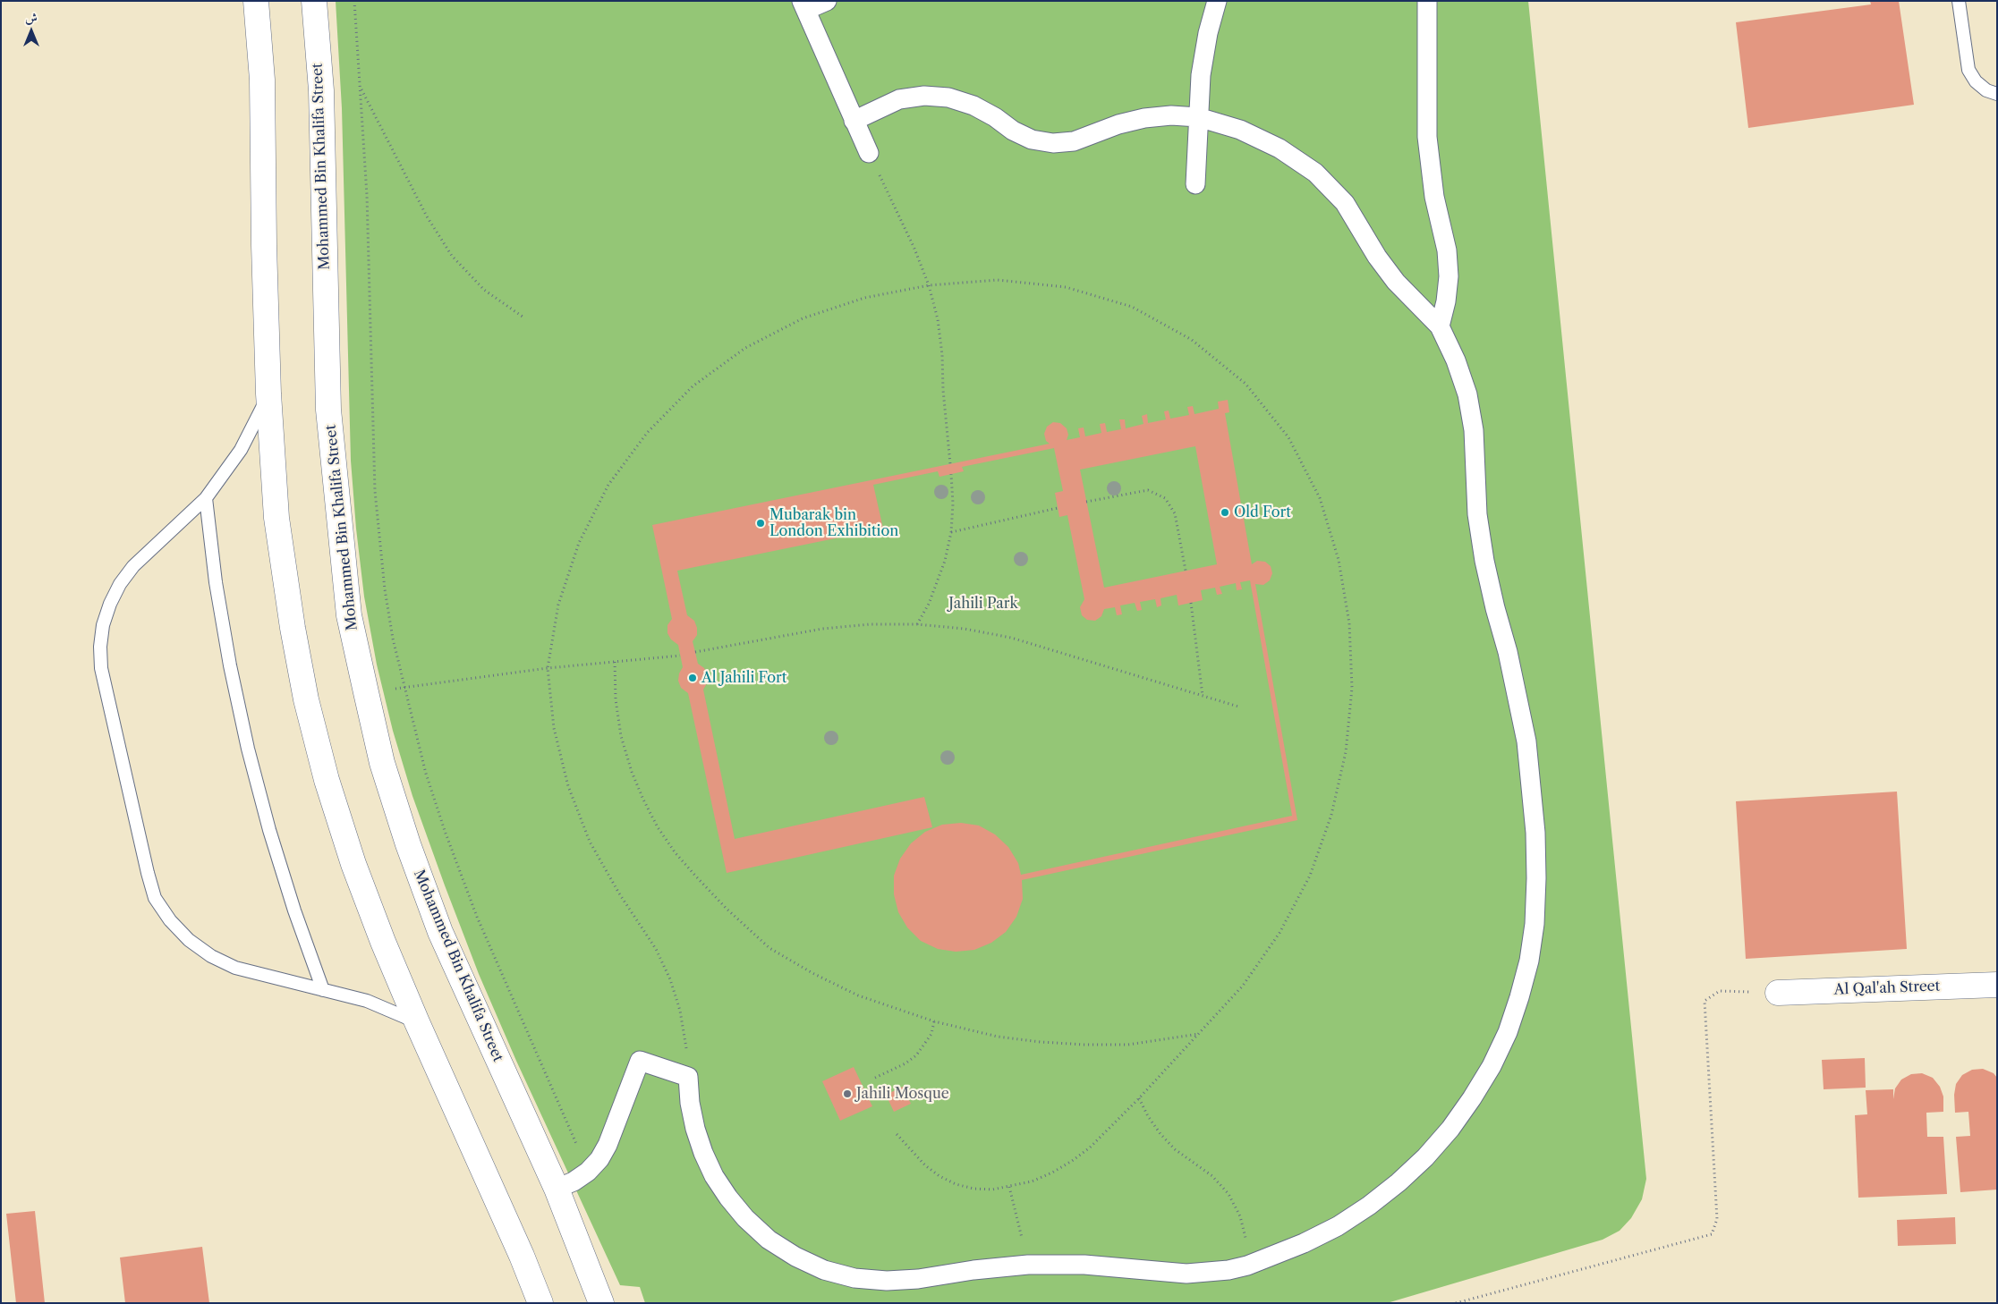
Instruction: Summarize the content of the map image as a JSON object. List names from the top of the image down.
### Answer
{
  "streets": {
    "main road": ["Mohammed Bin Khalifa Street", "Al Qal'ah Street"]
  },
  "parks": ["Jahili Park"],
  "places": [
    "Old Fort",
    "Mubarak bin London Exhibition",
    "Al Jahili Fort",
    "Jahili Mosque"
  ],
  "north": "top"
}
